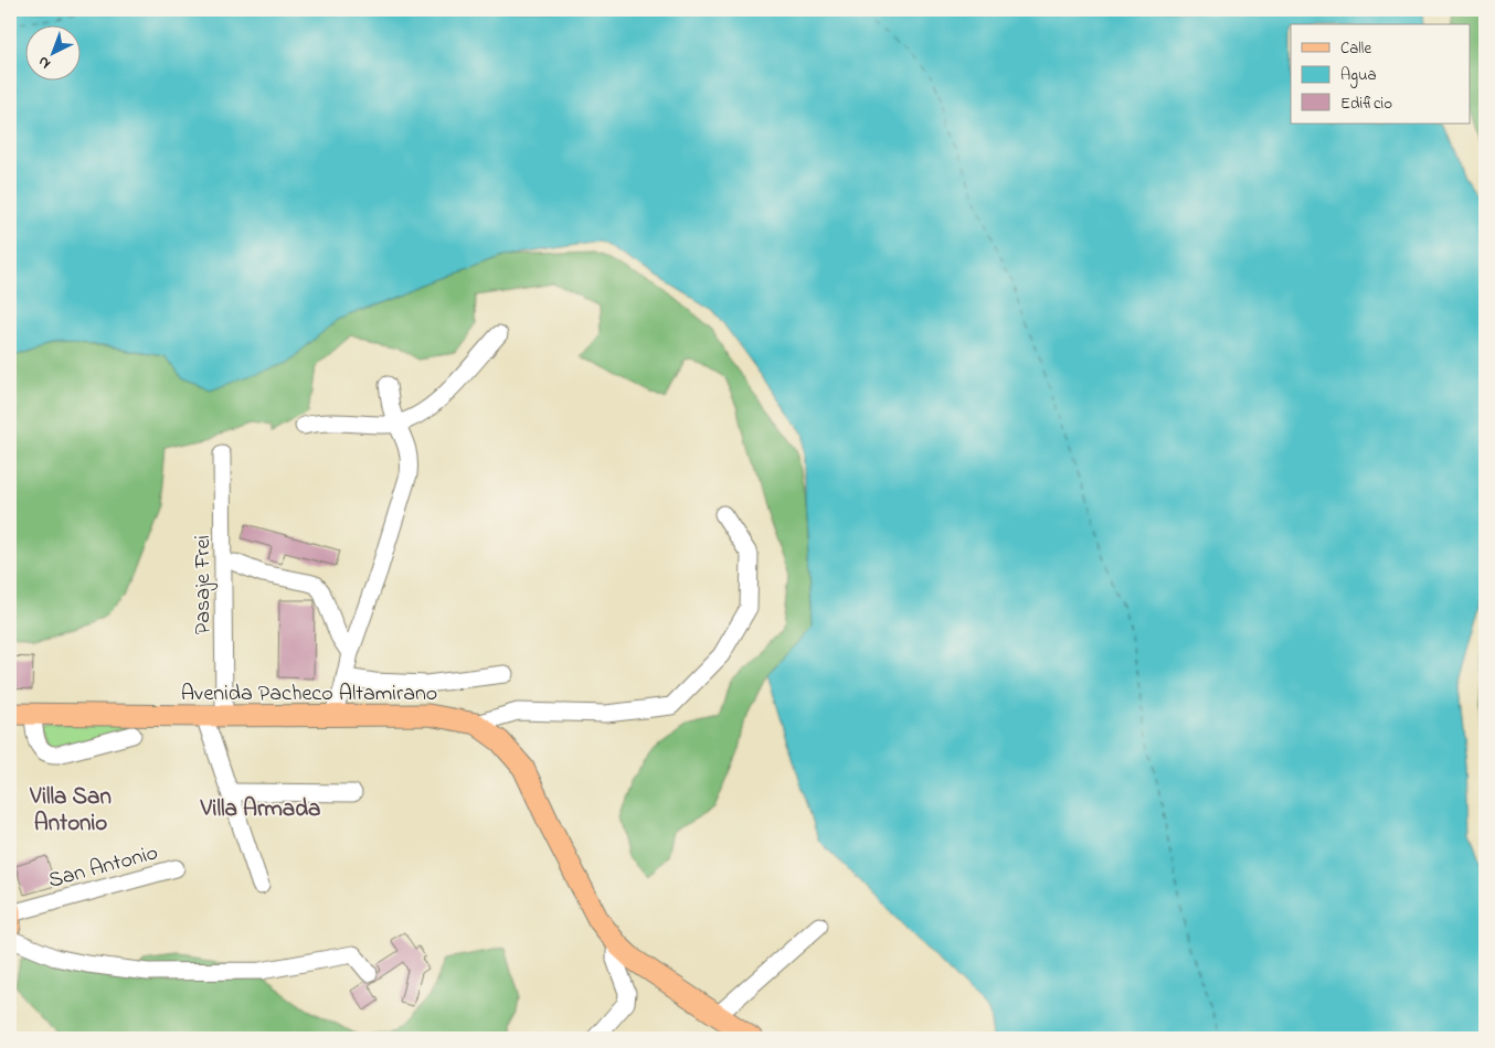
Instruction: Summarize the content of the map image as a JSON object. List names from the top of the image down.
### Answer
{
  "streets": {
    "main road": ["Avenida Pacheco Altamirano"],
    "street": ["Pasaje Frei", "San Antonio"]
  },
  "crossings": [
    ["Pasaje Frei", "Avenida Pacheco Altamirano"]
  ],
  "districts": ["Villa San Antonio", "Villa Armada"],
  "legend": ["Calle", "Agua", "Edificio"],
  "north": "bottom left"
}
